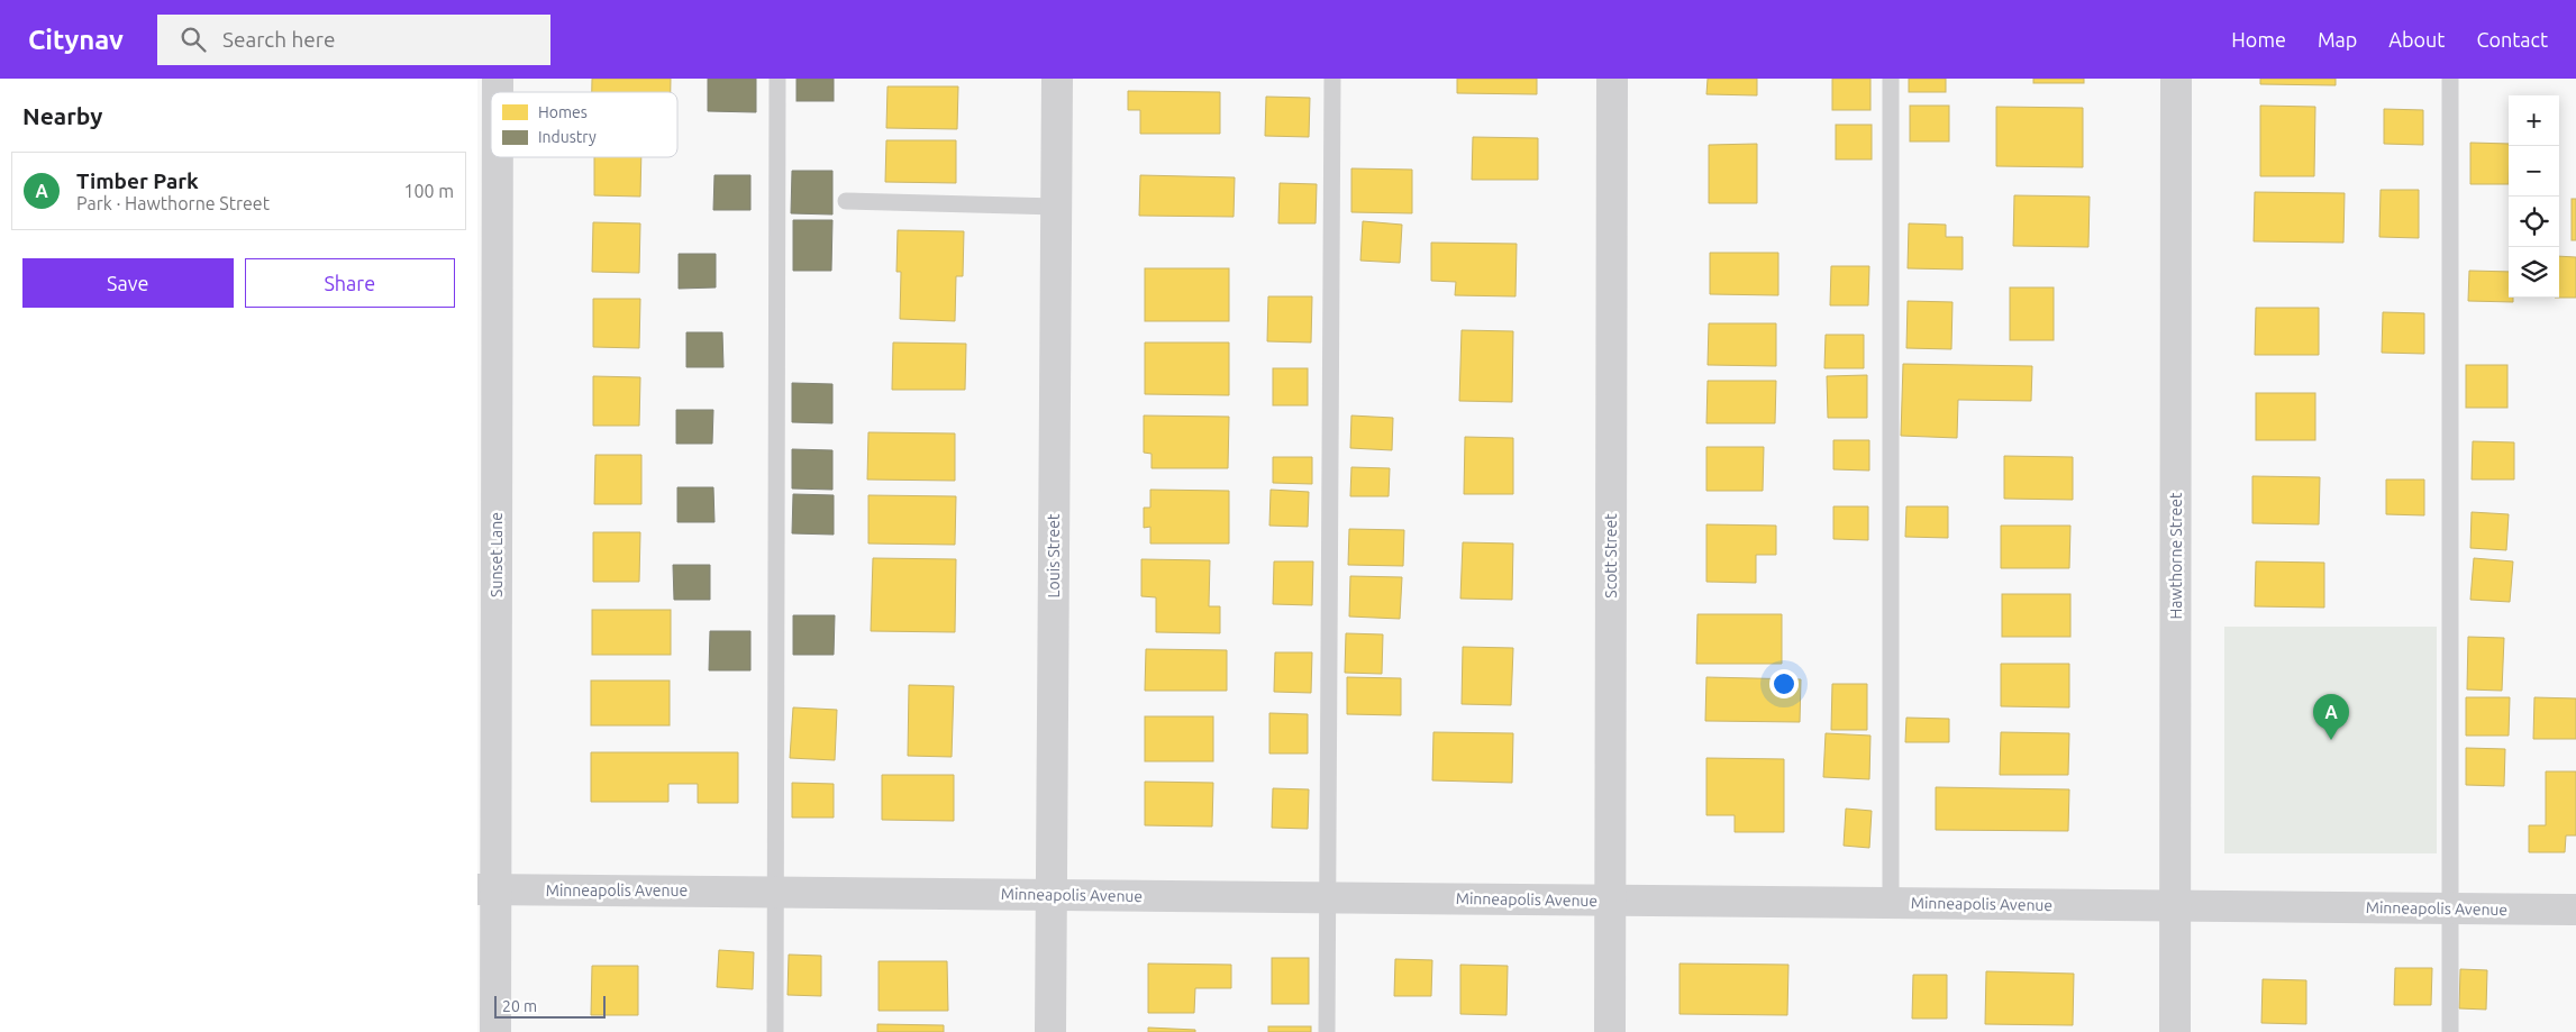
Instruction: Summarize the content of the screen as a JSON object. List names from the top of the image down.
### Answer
{
  "streets": {
    "street": [
      "Sunset Lane",
      "Louis Street",
      "Scott Street",
      "Hawthorne Street",
      "Minneapolis Avenue"
    ]
  },
  "crossings": [
    ["Sunset Lane", "Minneapolis Avenue"],
    ["Louis Street", "Minneapolis Avenue"],
    ["Scott Street", "Minneapolis Avenue"],
    ["Hawthorne Street", "Minneapolis Avenue"]
  ],
  "legend": ["Homes", "Industry"],
  "scale_bar": "20 m",
  "page": {
    "header": "Citynav",
    "search": "Search here",
    "nav": [
      "Home",
      "Map",
      "About",
      "Contact"
    ],
    "heading": "Nearby",
    "map_buttons": ["+", "−"],
    "list": [
      {
        "mark": "A",
        "name": "Timber Park",
        "note": "Park · Hawthorne Street",
        "value": "100 m"
      }
    ],
    "buttons": ["Save", "Share"],
    "pins": "A",
    "scale": "20 m"
  }
}
